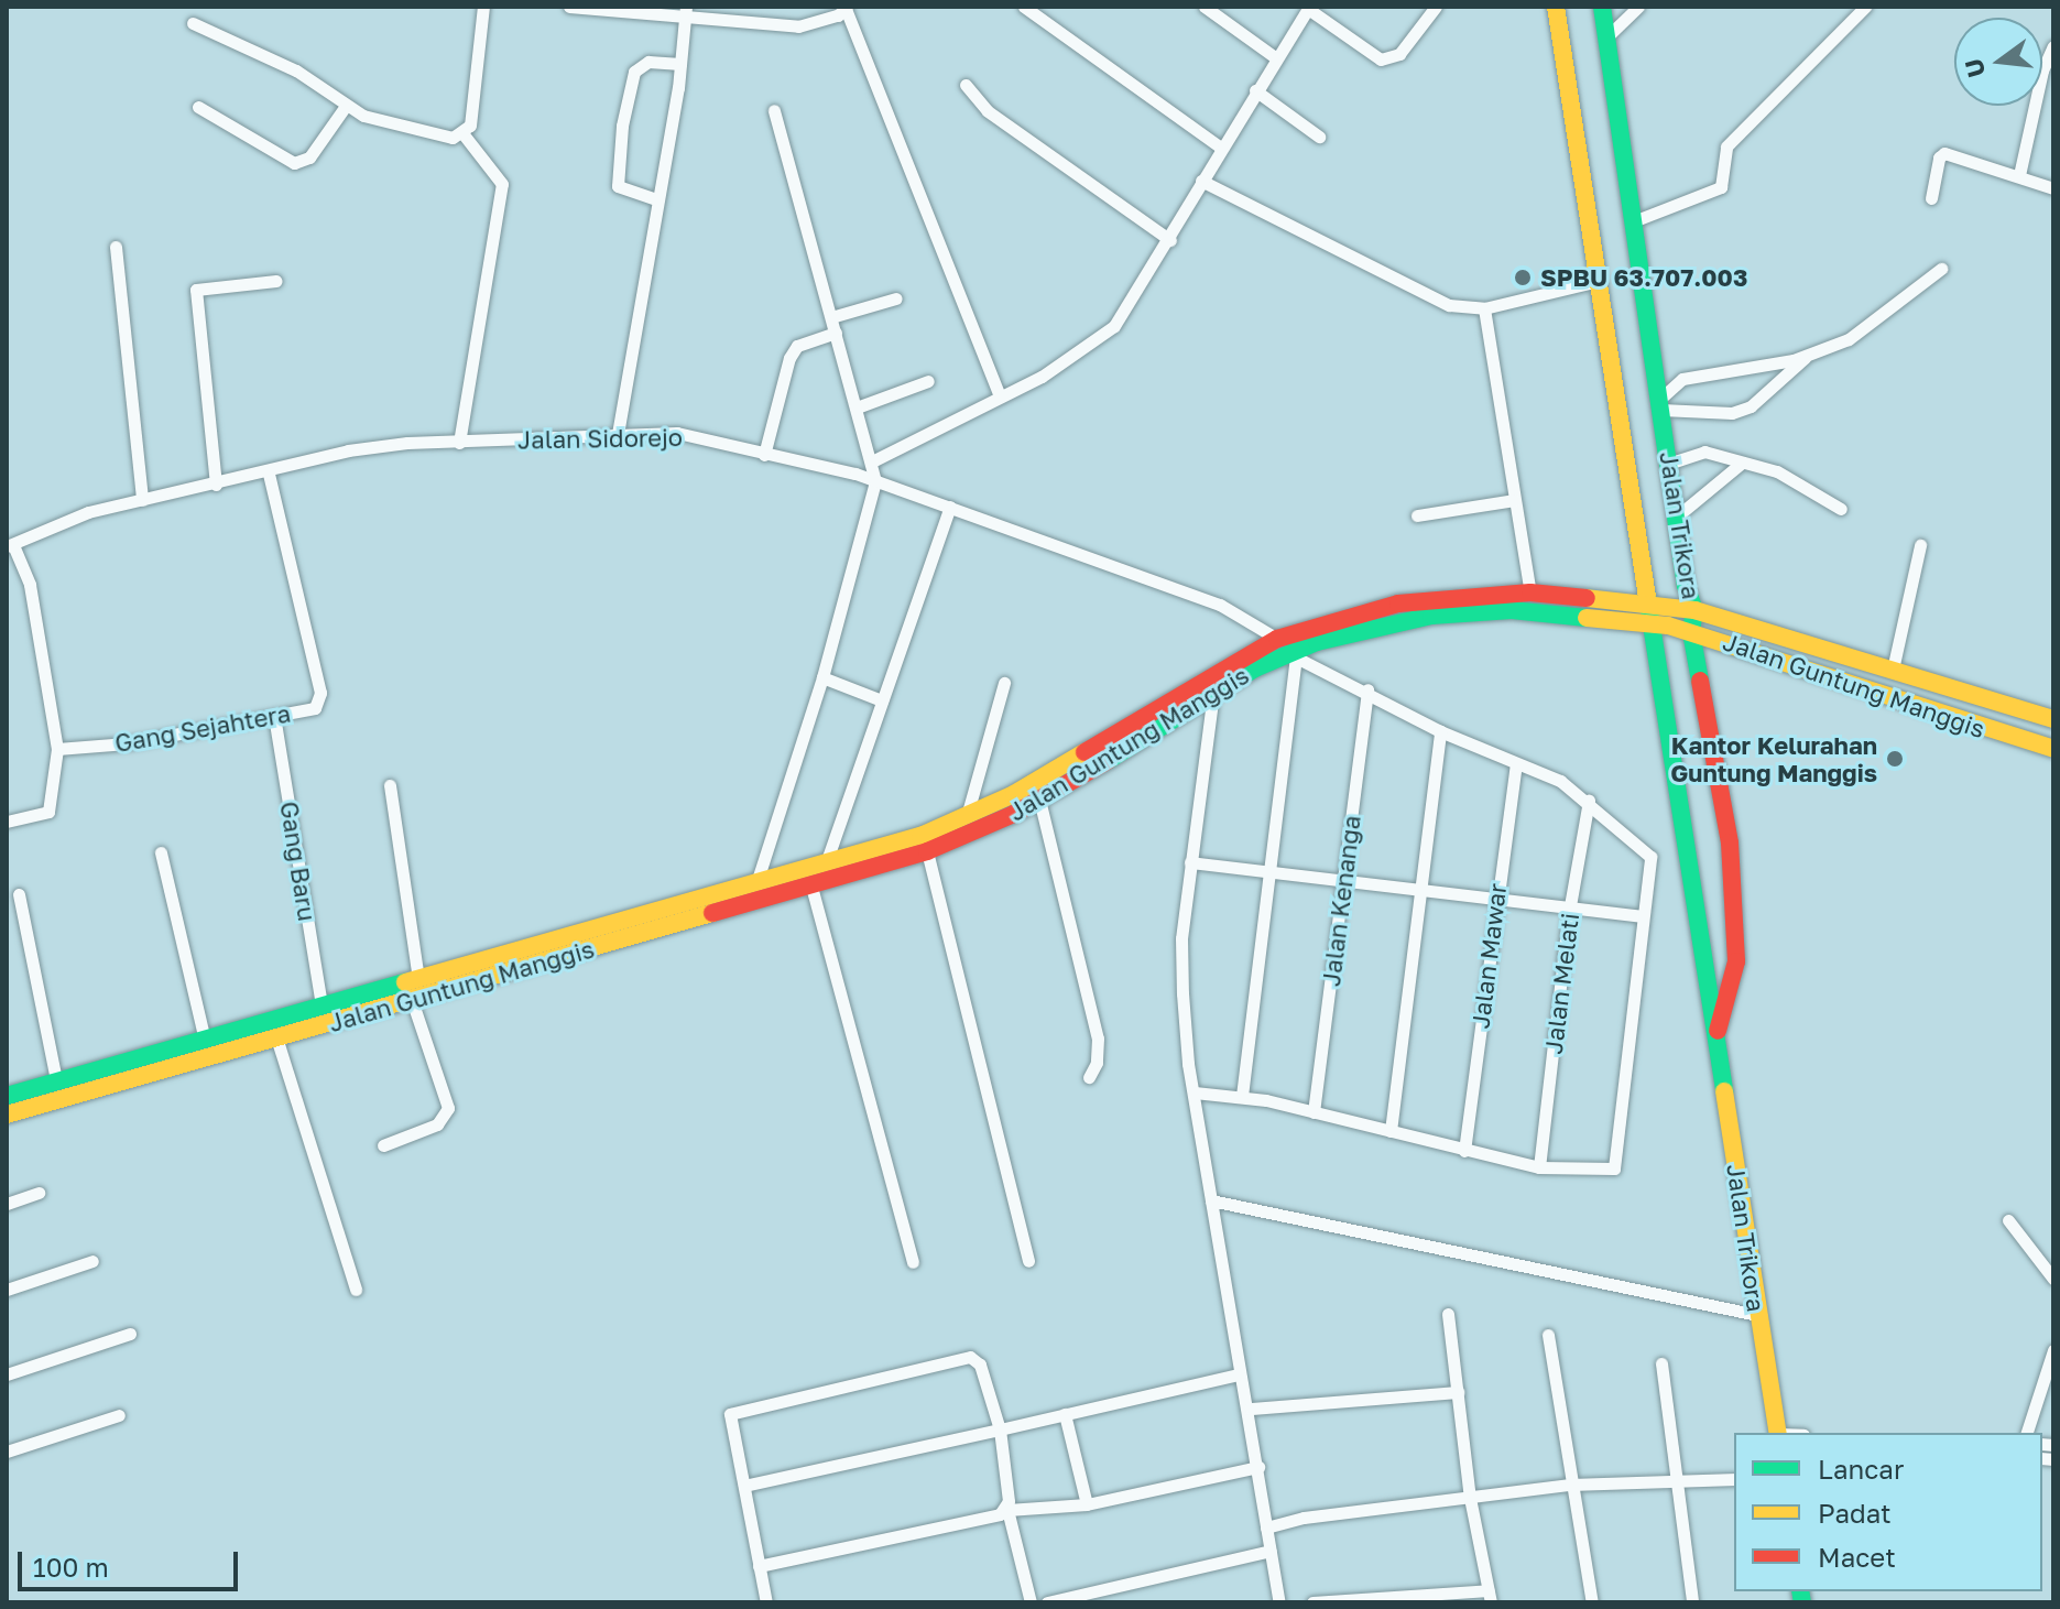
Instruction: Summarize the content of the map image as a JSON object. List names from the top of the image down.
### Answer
{
  "streets": {
    "street": [
      "Jalan Sidorejo",
      "Jalan Trikora",
      "Jalan Guntung Manggis",
      "Gang Sejahtera",
      "Gang Baru",
      "Jalan Kenanga",
      "Jalan Mawar",
      "Jalan Melati"
    ]
  },
  "crossings": [
    ["Jalan Sidorejo", "Jalan Guntung Manggis"],
    ["Jalan Sidorejo", "Gang Sejahtera"],
    ["Jalan Trikora", "Jalan Guntung Manggis"],
    ["Jalan Guntung Manggis", "Gang Baru"],
    ["Gang Sejahtera", "Gang Baru"]
  ],
  "places": ["SPBU 63.707.003", "Kantor Kelurahan Guntung Manggis"],
  "legend": ["Lancar", "Padat", "Macet"],
  "scale_bar": "100 m",
  "north": "left"
}
